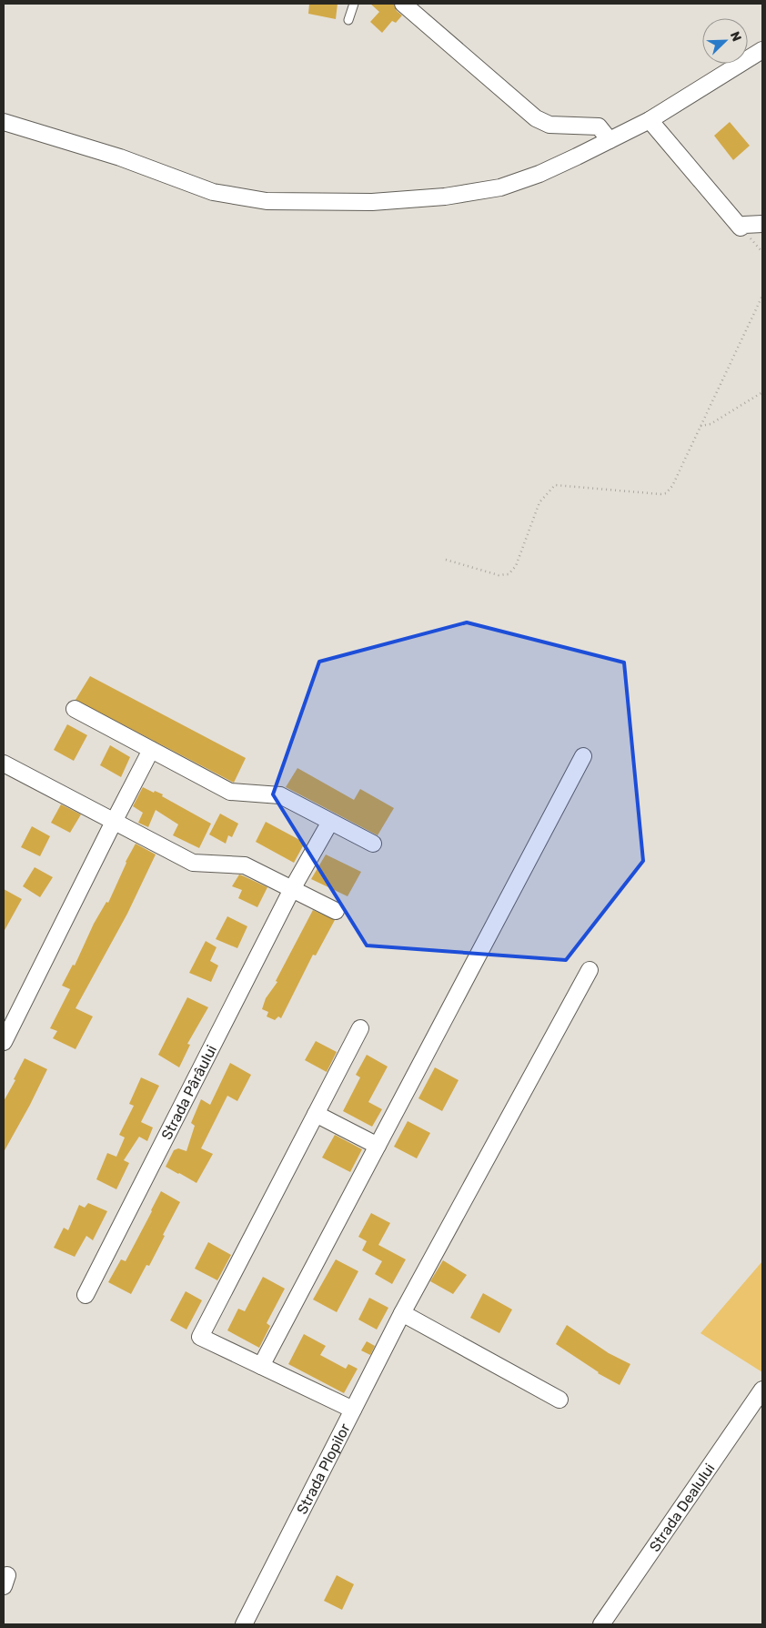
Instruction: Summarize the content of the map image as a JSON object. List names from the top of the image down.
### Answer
{
  "streets": {
    "street": ["Strada Pârâului", "Strada Plopilor", "Strada Dealului"]
  },
  "north": "top right"
}
